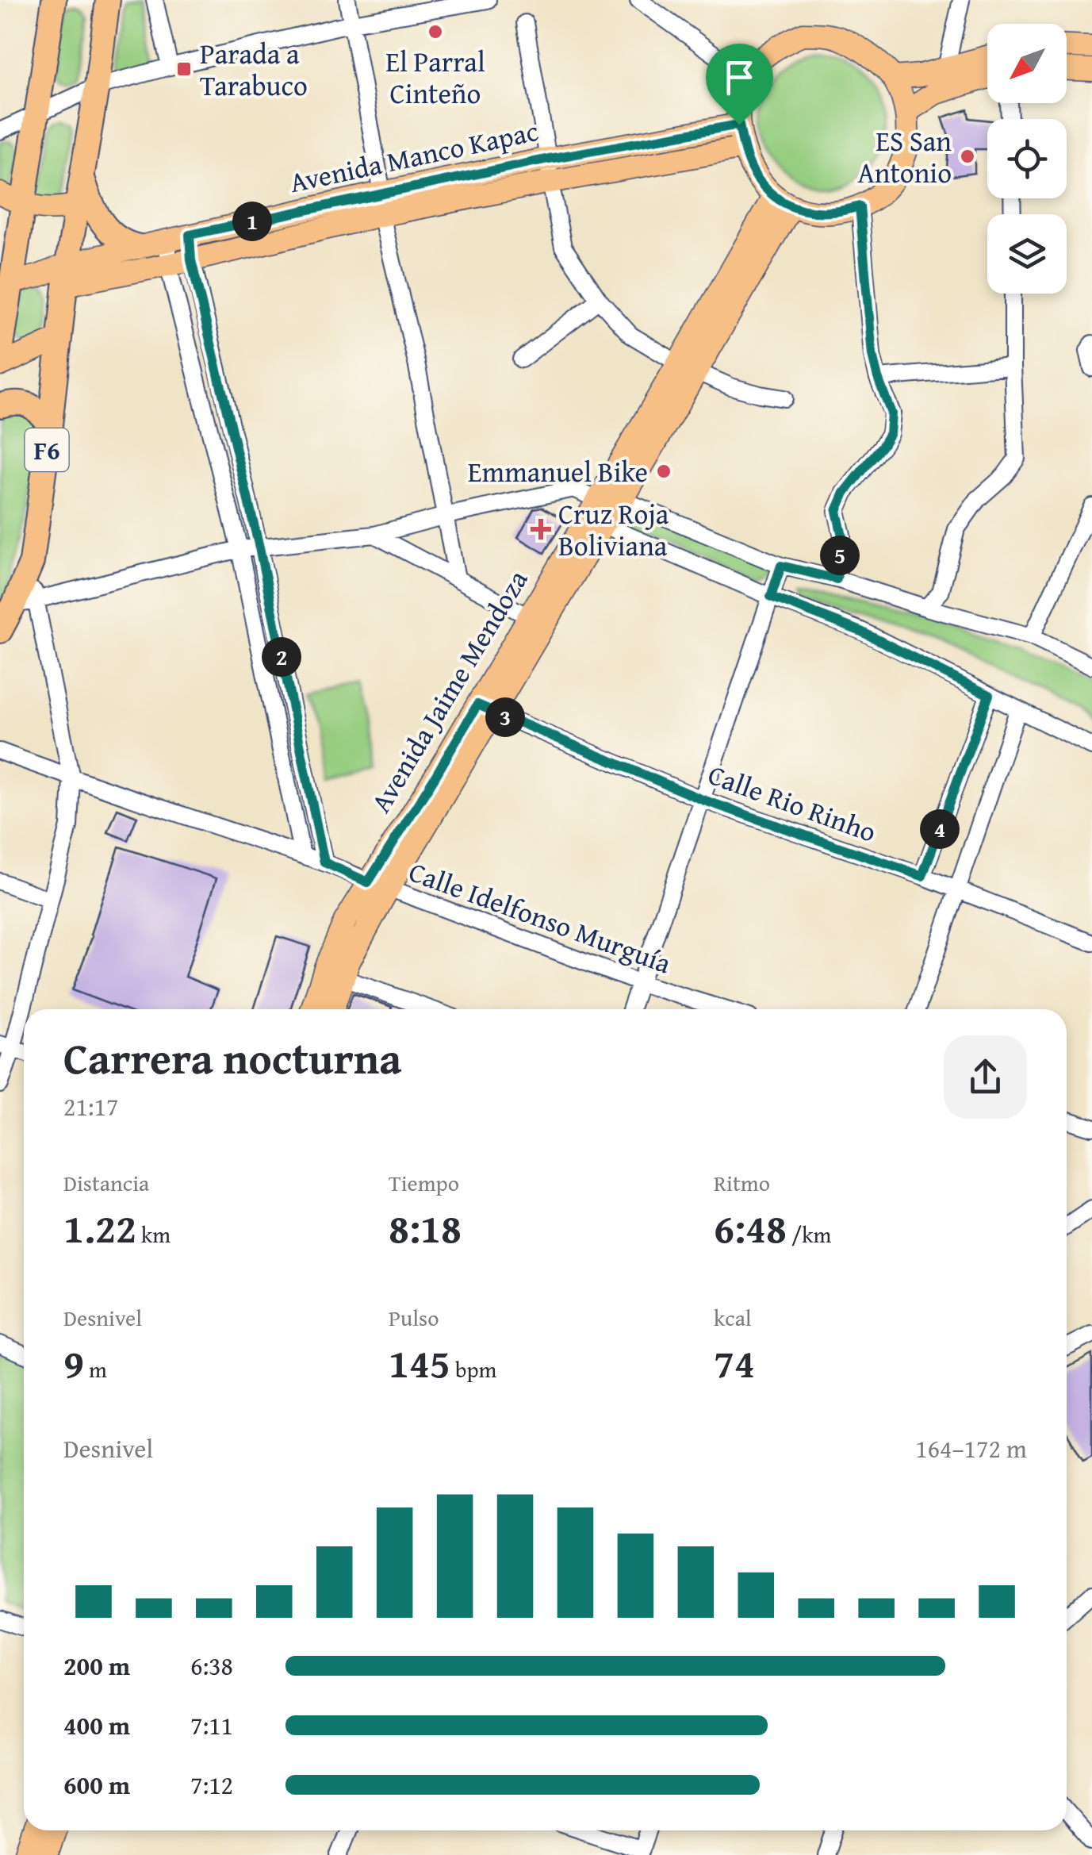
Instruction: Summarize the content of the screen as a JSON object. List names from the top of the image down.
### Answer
{
  "streets": {
    "highway": ["F6"],
    "main road": ["Avenida Manco Kapac", "Avenida Jaime Mendoza"],
    "street": ["Calle Rio Rinho", "Calle Idelfonso Murguía"]
  },
  "crossings": [
    ["Avenida Manco Kapac", "F6"],
    ["Avenida Manco Kapac", "Avenida Jaime Mendoza"],
    ["Avenida Jaime Mendoza", "Calle Rio Rinho"],
    ["Avenida Jaime Mendoza", "Calle Idelfonso Murguía"]
  ],
  "places": {
    "other": ["El Parral Cinteño", "ES San Antonio", "Emmanuel Bike"],
    "transit": ["Parada a Tarabuco"],
    "health": ["Cruz Roja Boliviana"]
  },
  "north": "bottom left",
  "page": {
    "pins": [
      "1",
      "5",
      "2",
      "3",
      "4"
    ],
    "heading": ["Carrera nocturna", "21:17"],
    "stats": [
      ["Distancia", "1.22 km"],
      ["Tiempo", "8:18"],
      ["Ritmo", "6:48 /km"],
      ["Desnivel", "9 m"],
      ["Pulso", "145 bpm"],
      ["kcal", "74"]
    ],
    "chart": ["Desnivel", "164–172 m"],
    "list": [
      {
        "name": "200 m",
        "note": "6:38"
      },
      {
        "name": "400 m",
        "note": "7:11"
      },
      {
        "name": "600 m",
        "note": "7:12"
      }
    ]
  }
}
